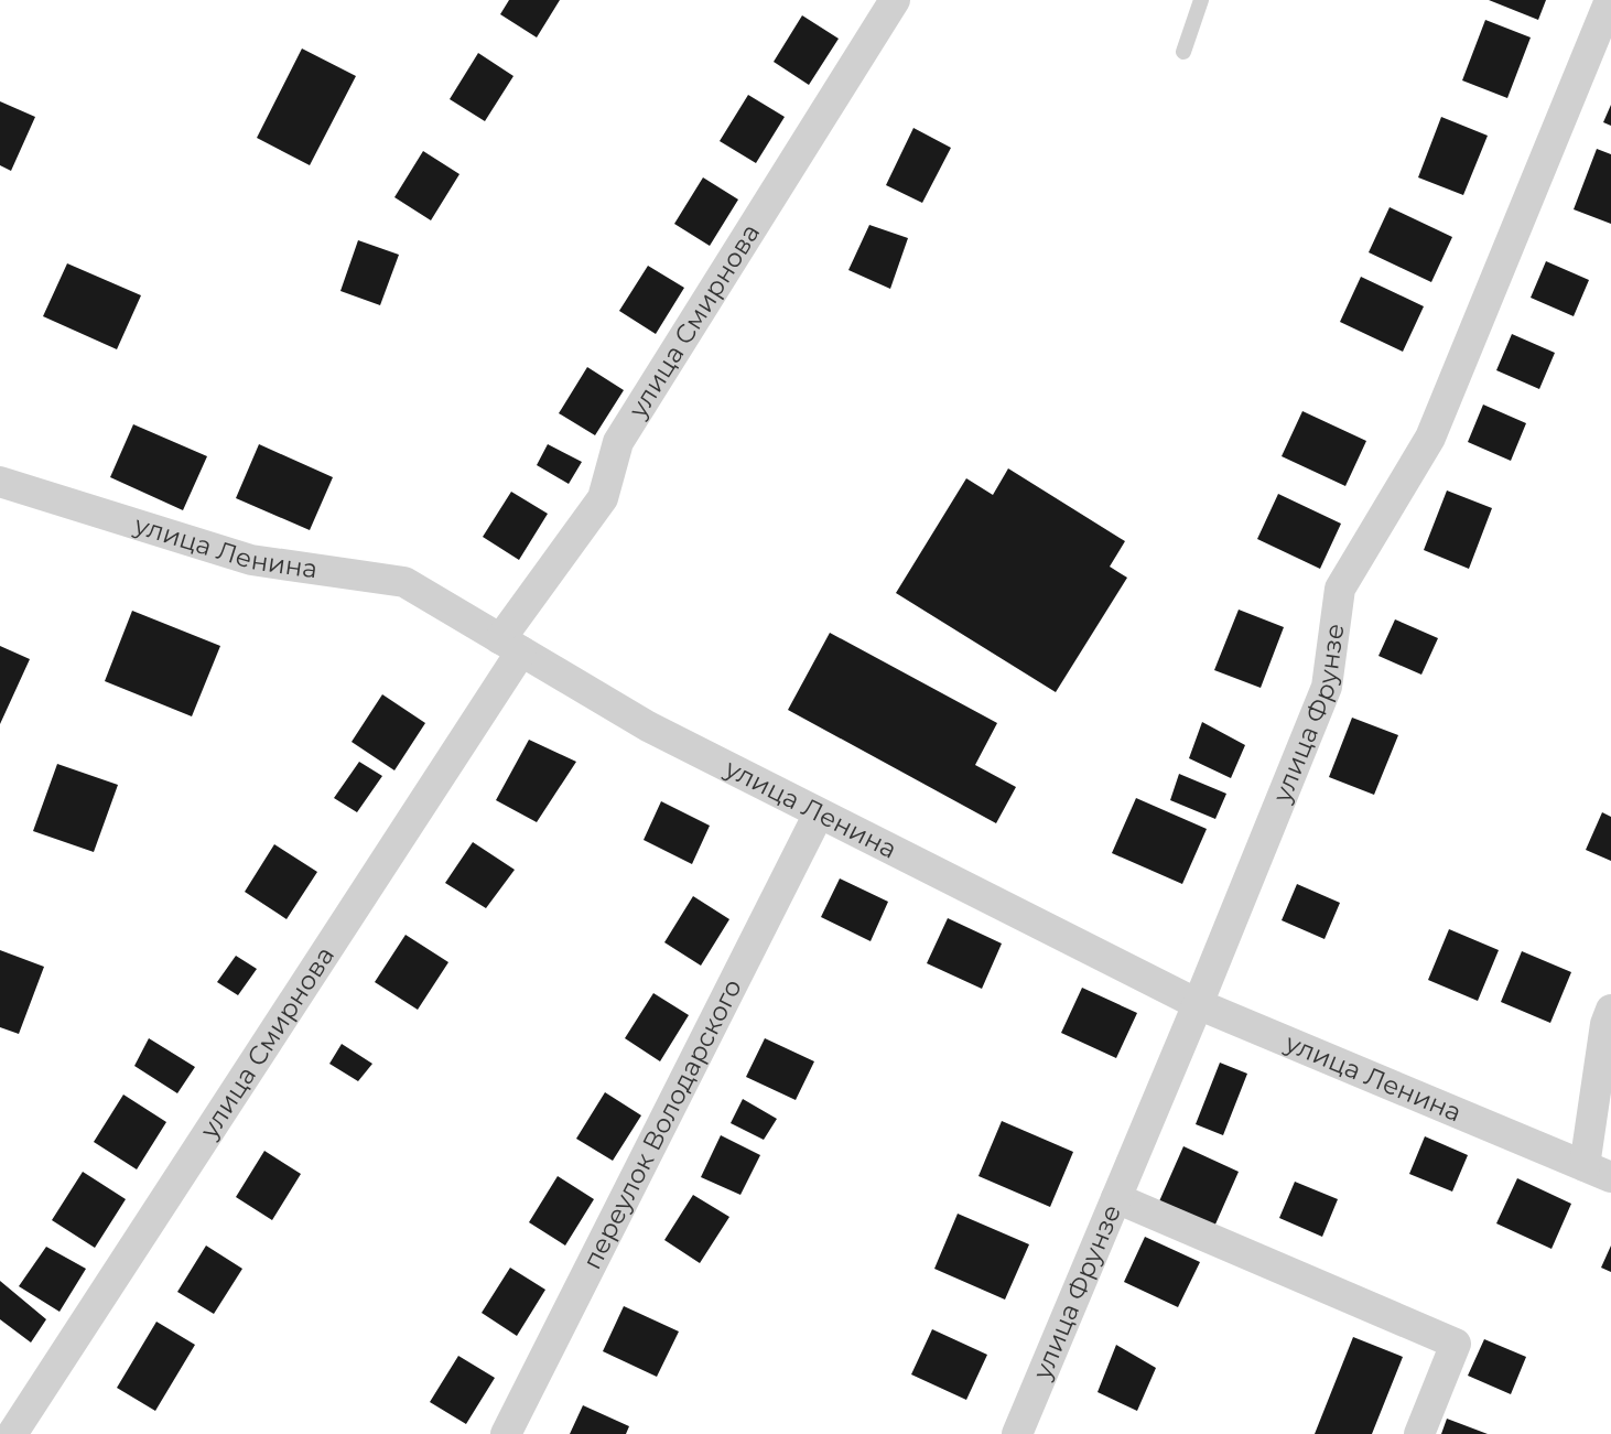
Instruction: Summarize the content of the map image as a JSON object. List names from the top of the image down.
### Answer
{
  "streets": {
    "street": [
      "улица Смирнова",
      "улица Ленина",
      "улица Фрунзе",
      "переулок Володарского"
    ]
  },
  "crossings": [
    ["улица Смирнова", "улица Ленина"],
    ["улица Ленина", "улица Фрунзе"],
    ["улица Ленина", "переулок Володарского"]
  ]
}
